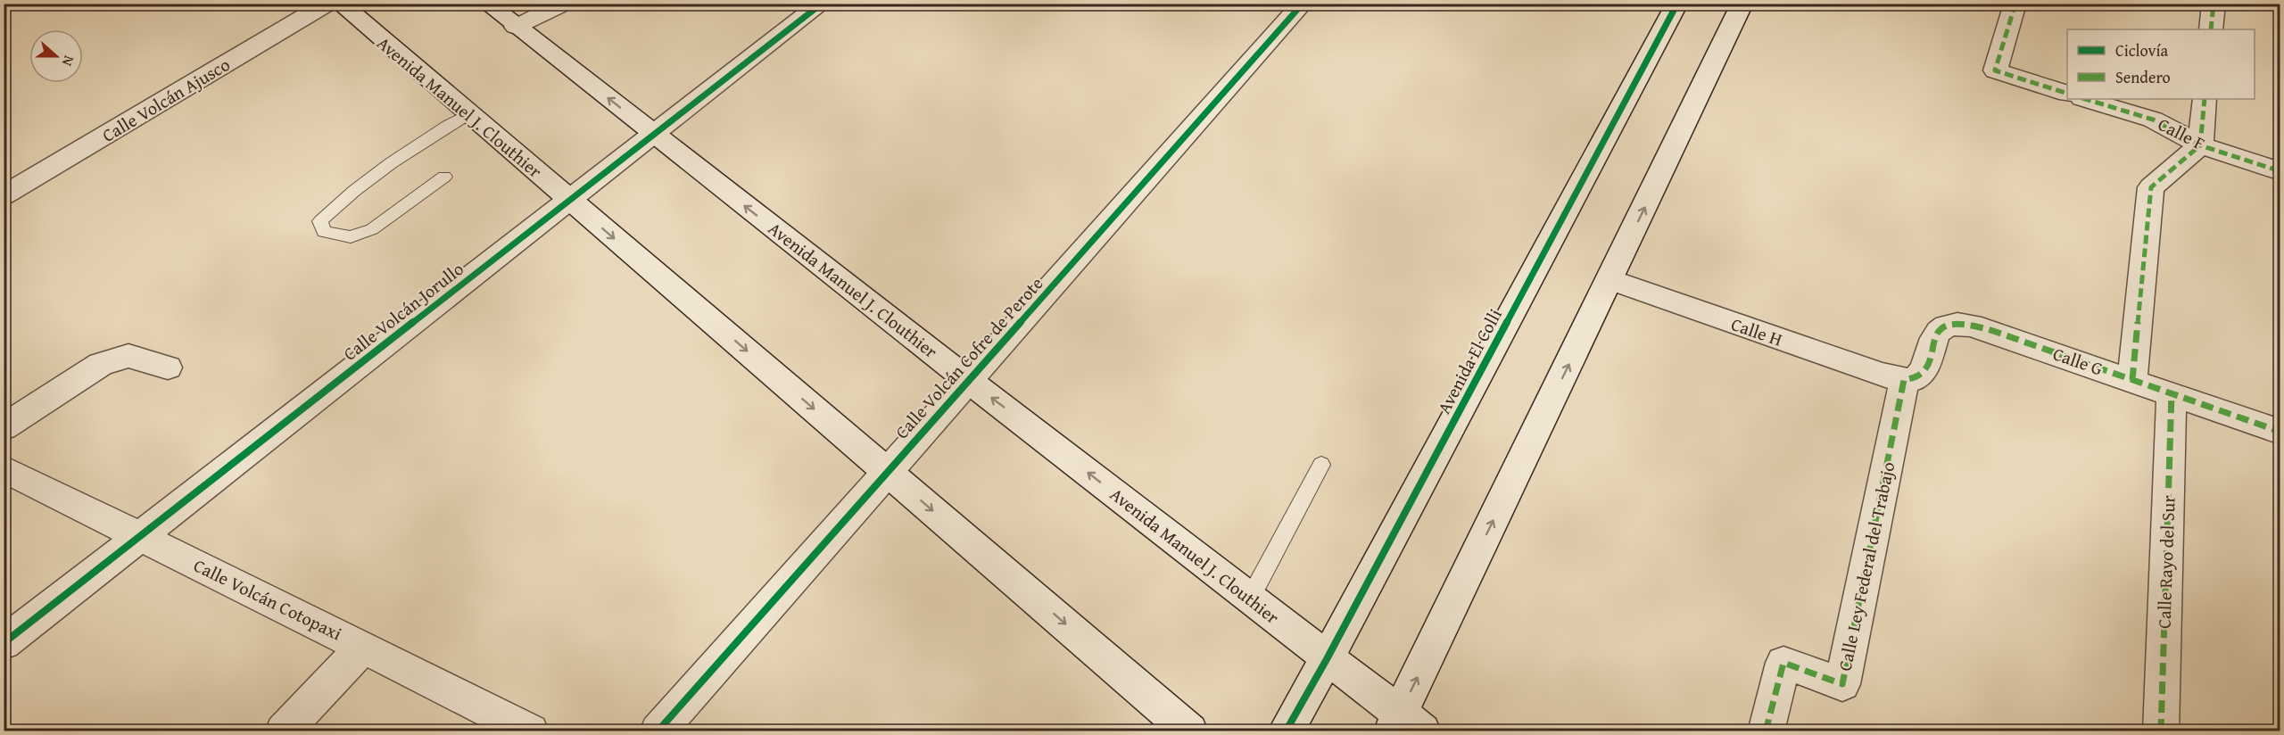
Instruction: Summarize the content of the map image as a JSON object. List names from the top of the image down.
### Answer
{
  "streets": {
    "street": [
      "Calle Volcán Ajusco",
      "Avenida Manuel J. Clouthier",
      "Calle F",
      "Calle Volcán Jorullo",
      "Calle H",
      "Calle Volcán Cofre de Perote",
      "Avenida El Colli",
      "Calle G",
      "Calle Rayo del Sur",
      "Calle Ley Federal del Trabajo",
      "Calle Volcán Cotopaxi"
    ]
  },
  "crossings": [
    ["Avenida Manuel J. Clouthier", "Calle Volcán Jorullo"],
    ["Avenida Manuel J. Clouthier", "Calle Volcán Cofre de Perote"],
    ["Avenida Manuel J. Clouthier", "Avenida El Colli"],
    ["Calle Volcán Jorullo", "Calle Volcán Cotopaxi"],
    ["Calle H", "Calle G"],
    ["Calle H", "Calle Ley Federal del Trabajo"],
    ["Calle G", "Calle Rayo del Sur"],
    ["Calle G", "Calle Ley Federal del Trabajo"]
  ],
  "legend": ["Ciclovía", "Sendero"],
  "north": "right"
}
